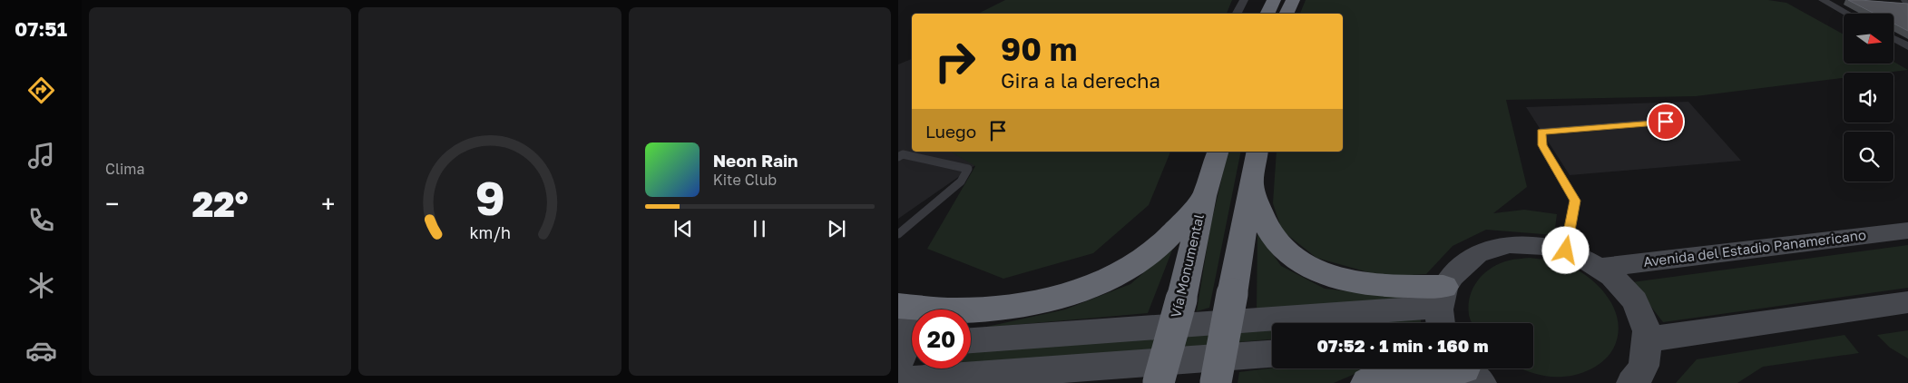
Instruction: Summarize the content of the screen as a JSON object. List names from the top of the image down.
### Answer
{
  "streets": {
    "highway": ["Vía Monumental"],
    "street": ["Avenida del Estadio Panamericano"]
  },
  "north": "right",
  "page": {
    "tabs": "07:51",
    "tile": "Clima",
    "turn": ["90 m", "Gira a la derecha"],
    "then": "Luego",
    "song": ["Neon Rain", "Kite Club"],
    "heat": ["−", "22°", "+"],
    "limit": "20",
    "trip": "07:52 · 1 min · 160 m",
    "gauge": ["9", "km/h"]
  }
}
